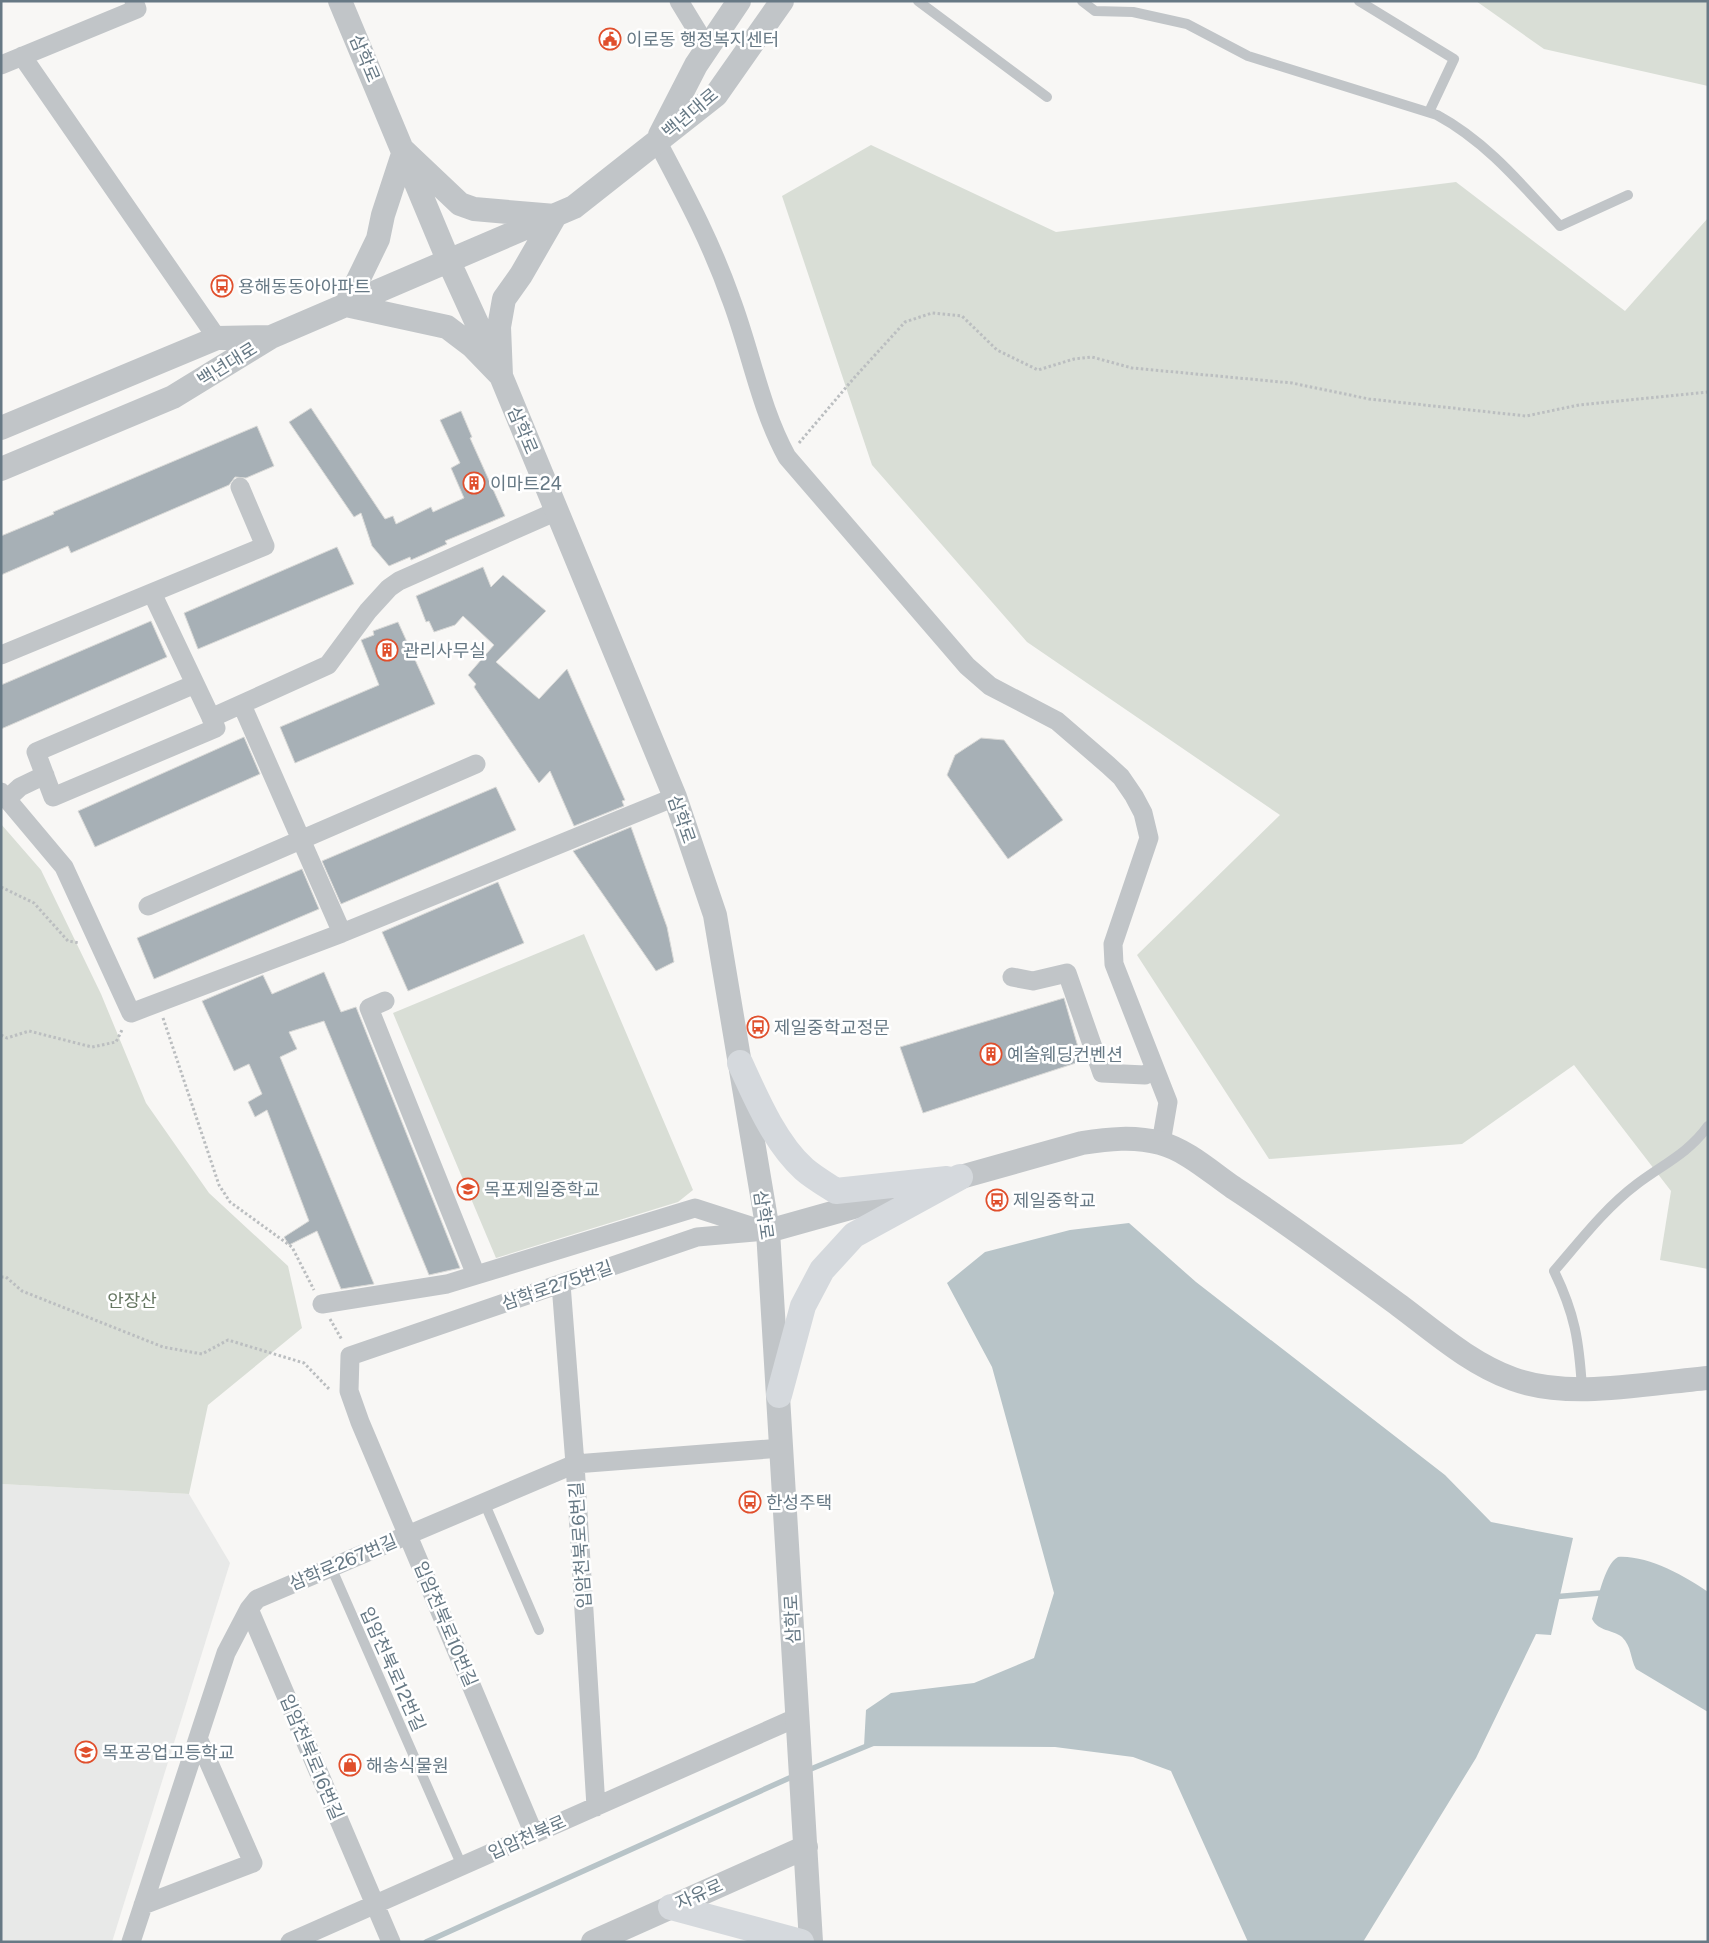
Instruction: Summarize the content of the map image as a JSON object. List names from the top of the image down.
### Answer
{
  "streets": {
    "street": [
      "삼학로",
      "백년대로",
      "삼학로275번길",
      "입암천북로6번길",
      "삼학로267번길",
      "입암천북로10번길",
      "입암천북로16번길",
      "입암천북로",
      "자유로"
    ],
    "lane": ["입암천북로12번길"]
  },
  "crossings": [
    ["삼학로", "삼학로275번길"],
    ["삼학로", "삼학로267번길"],
    ["삼학로", "입암천북로"],
    ["삼학로", "자유로"],
    ["삼학로275번길", "입암천북로6번길"],
    ["삼학로275번길", "입암천북로10번길"],
    ["입암천북로6번길", "삼학로267번길"],
    ["입암천북로6번길", "입암천북로"],
    ["삼학로267번길", "입암천북로10번길"],
    ["삼학로267번길", "입암천북로12번길"],
    ["삼학로267번길", "입암천북로16번길"],
    ["입암천북로10번길", "입암천북로"],
    ["입암천북로12번길", "입암천북로"],
    ["입암천북로16번길", "입암천북로"]
  ],
  "parks": ["안장산"],
  "places": {
    "public building": ["이로동 행정복지센터"],
    "bus stop": [
      "용해동동아아파트",
      "제일중학교정문",
      "제일중학교",
      "한성주택"
    ],
    "building": ["이마트24", "관리사무실", "예술웨딩컨벤션"],
    "school or university": ["목포제일중학교", "목포공업고등학교"],
    "shop": ["해송식물원"]
  }
}
